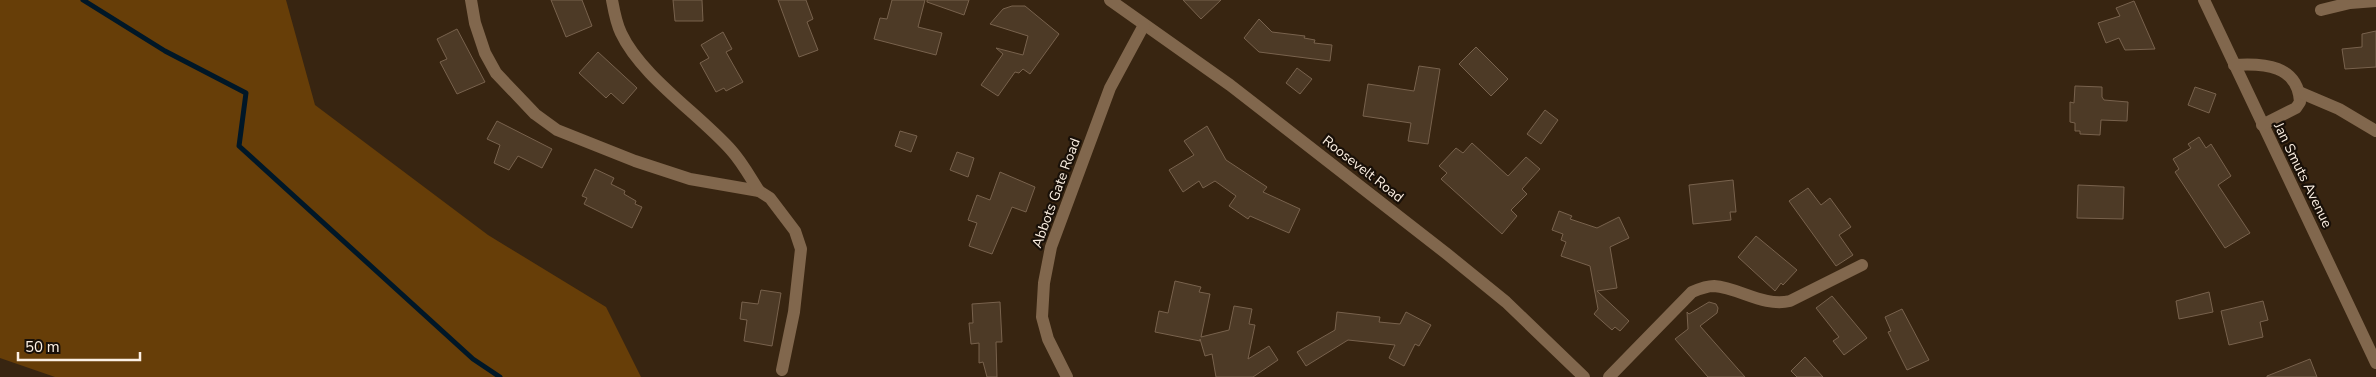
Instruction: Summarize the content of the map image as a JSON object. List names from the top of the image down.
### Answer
{
  "streets": {
    "street": ["Roosevelt Road", "Jan Smuts Avenue", "Abbots Gate Road"]
  },
  "crossings": [
    ["Roosevelt Road", "Abbots Gate Road"]
  ],
  "scale_bar": "50 m"
}
